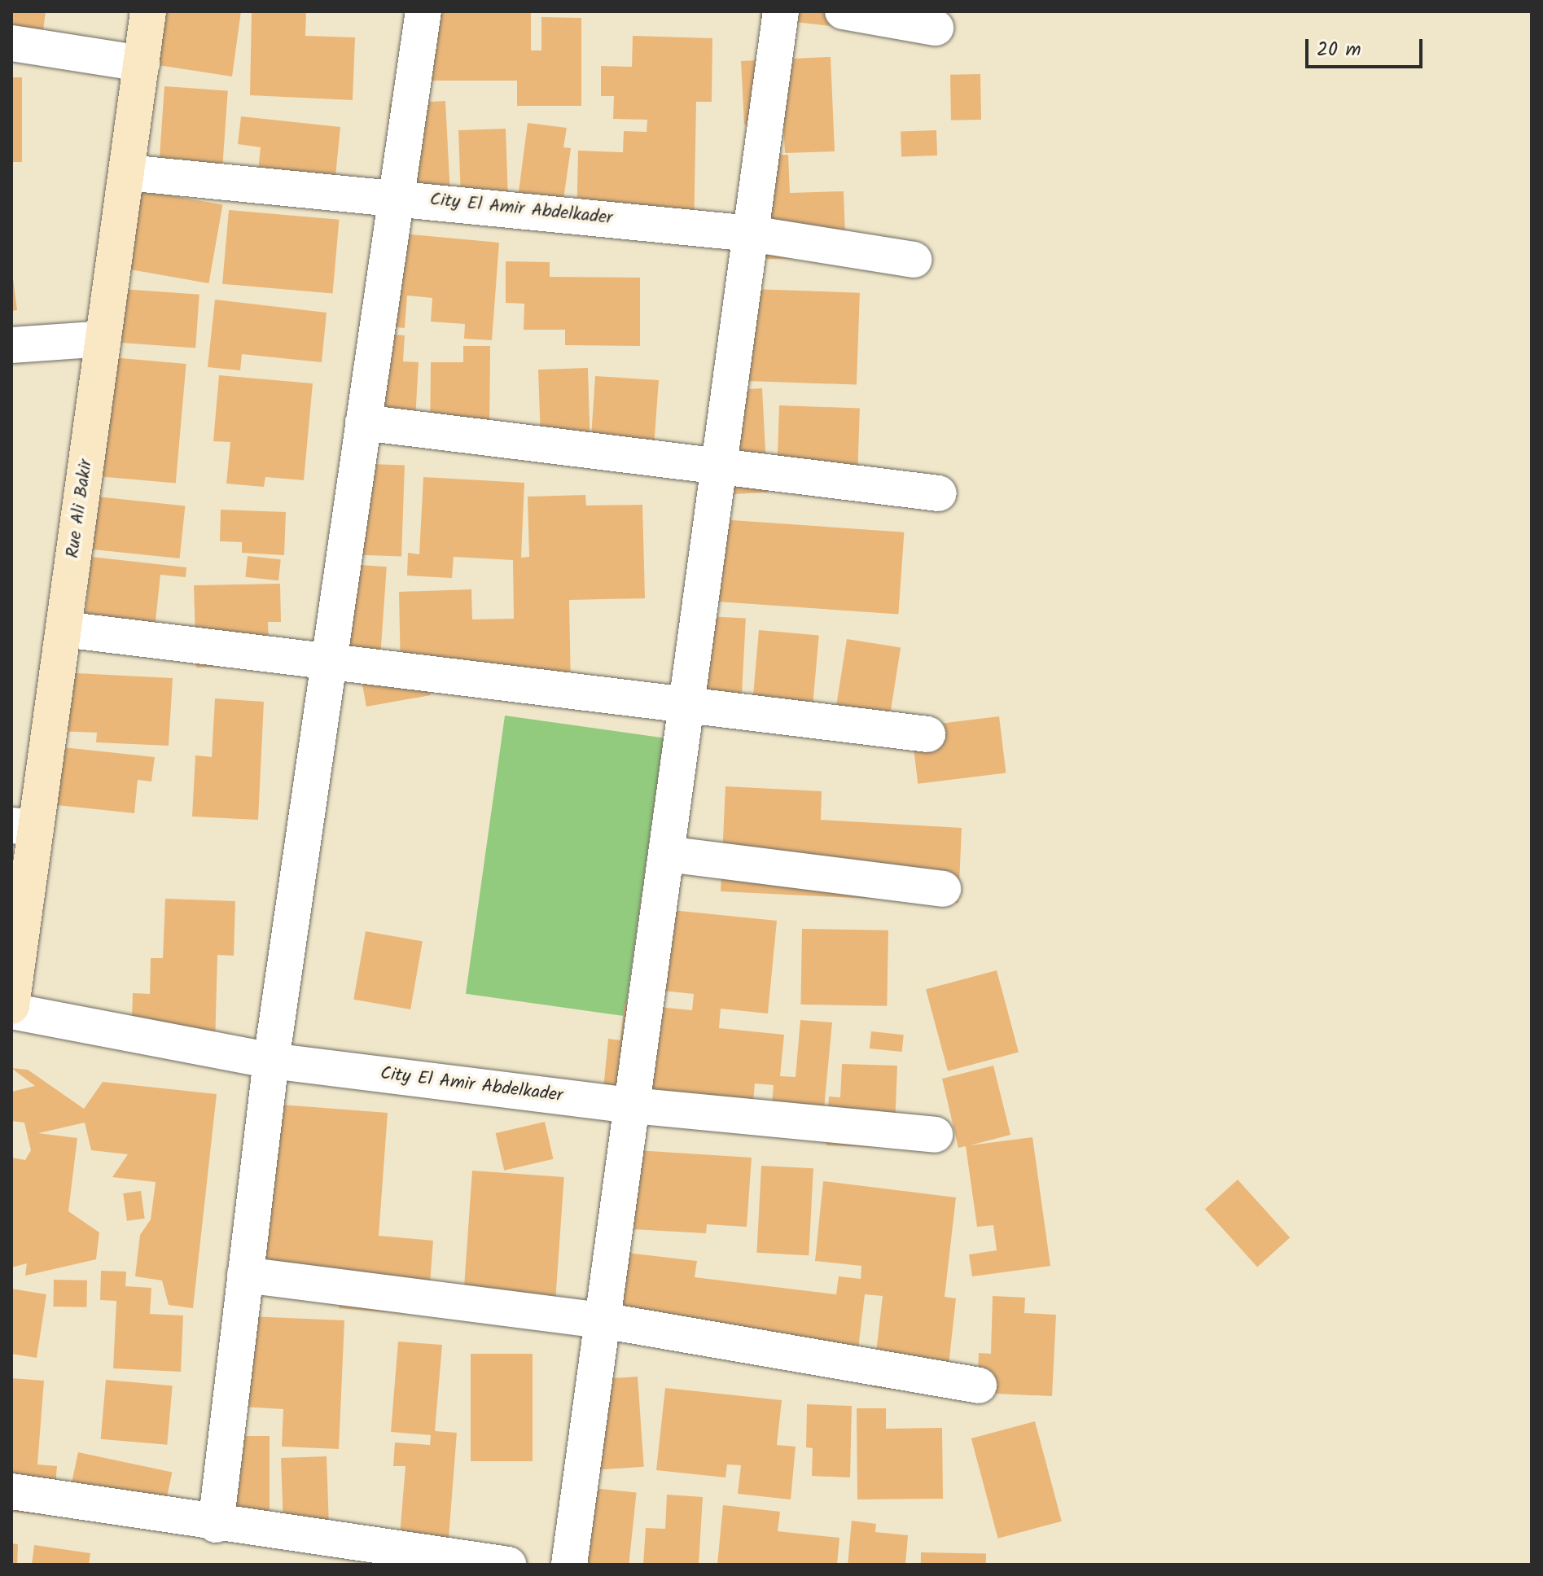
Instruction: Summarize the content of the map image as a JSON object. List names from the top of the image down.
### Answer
{
  "streets": {
    "street": ["City El Amir Abdelkader", "Rue Ali Bakir"]
  },
  "crossings": [
    ["City El Amir Abdelkader", "Rue Ali Bakir"]
  ],
  "scale_bar": "20 m"
}
